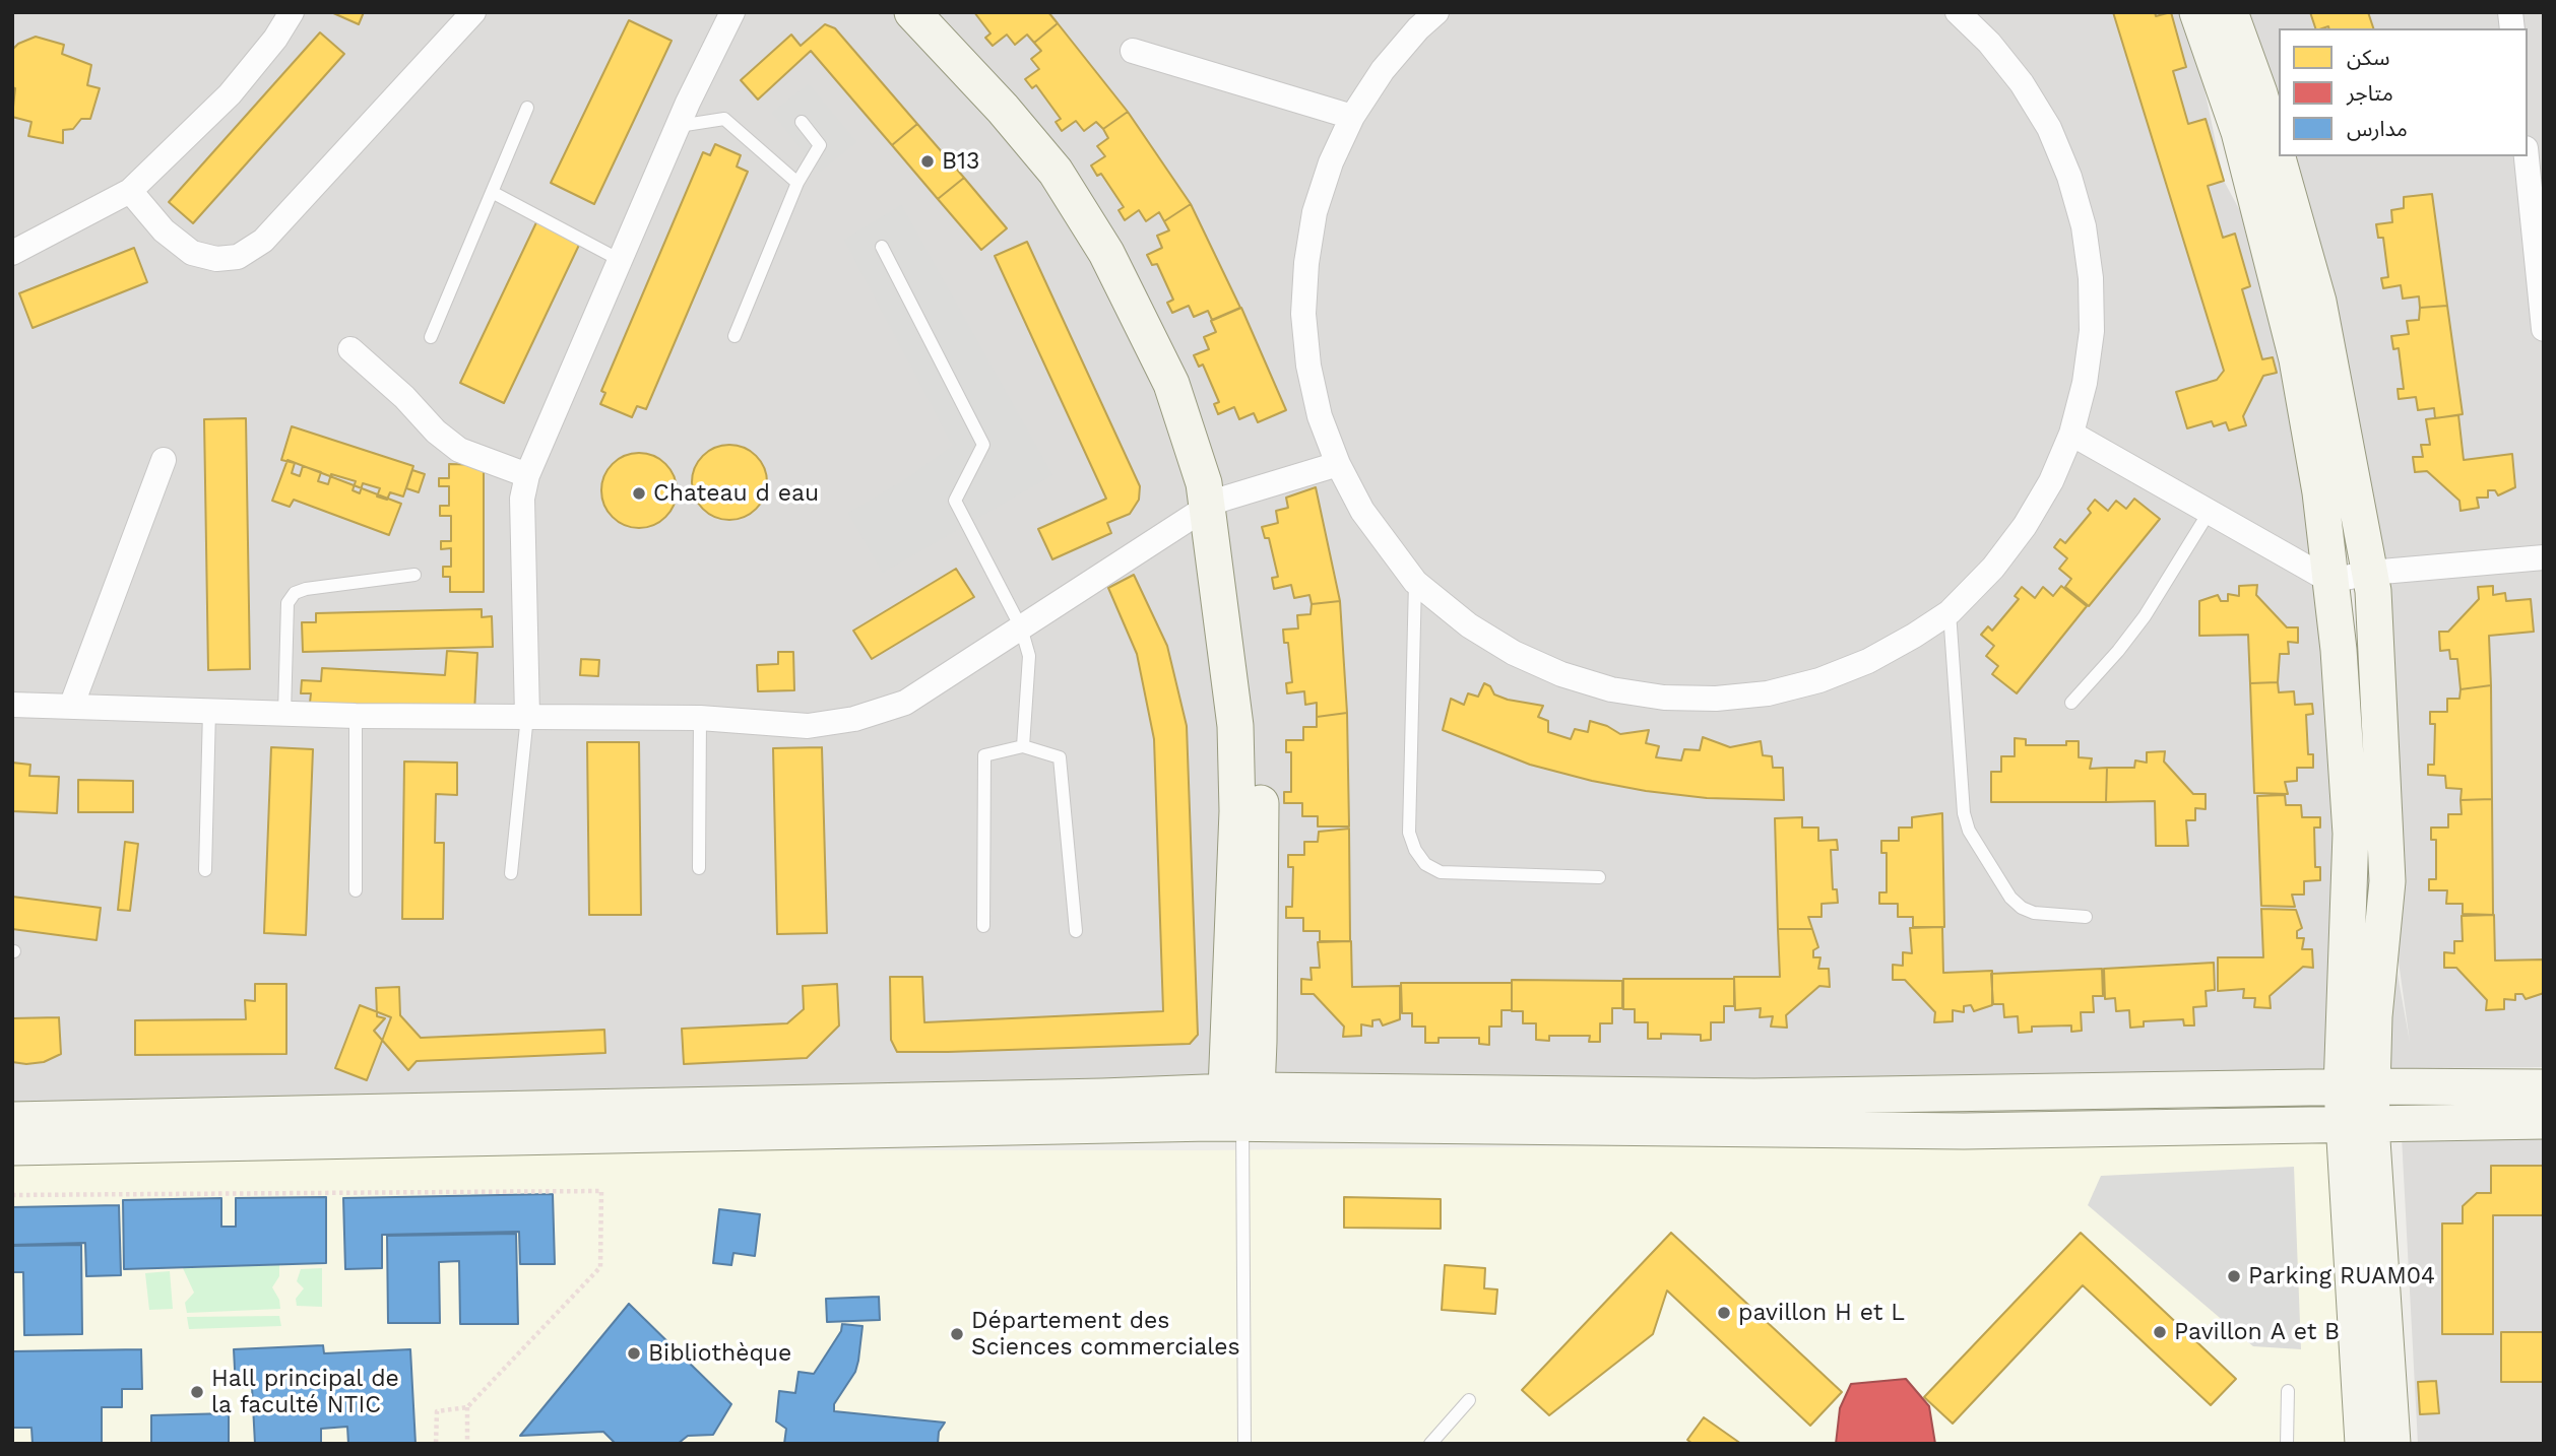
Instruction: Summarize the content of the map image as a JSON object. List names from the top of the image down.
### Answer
{
  "places": [
    "B13",
    "Chateau d eau",
    "Parking RUAM04",
    "pavillon H et L",
    "Pavillon A et B",
    "Département des Sciences commerciales",
    "Bibliothèque",
    "Hall principal de la faculté NTIC"
  ],
  "legend": ["سكن", "متاجر", "مدارس"]
}
